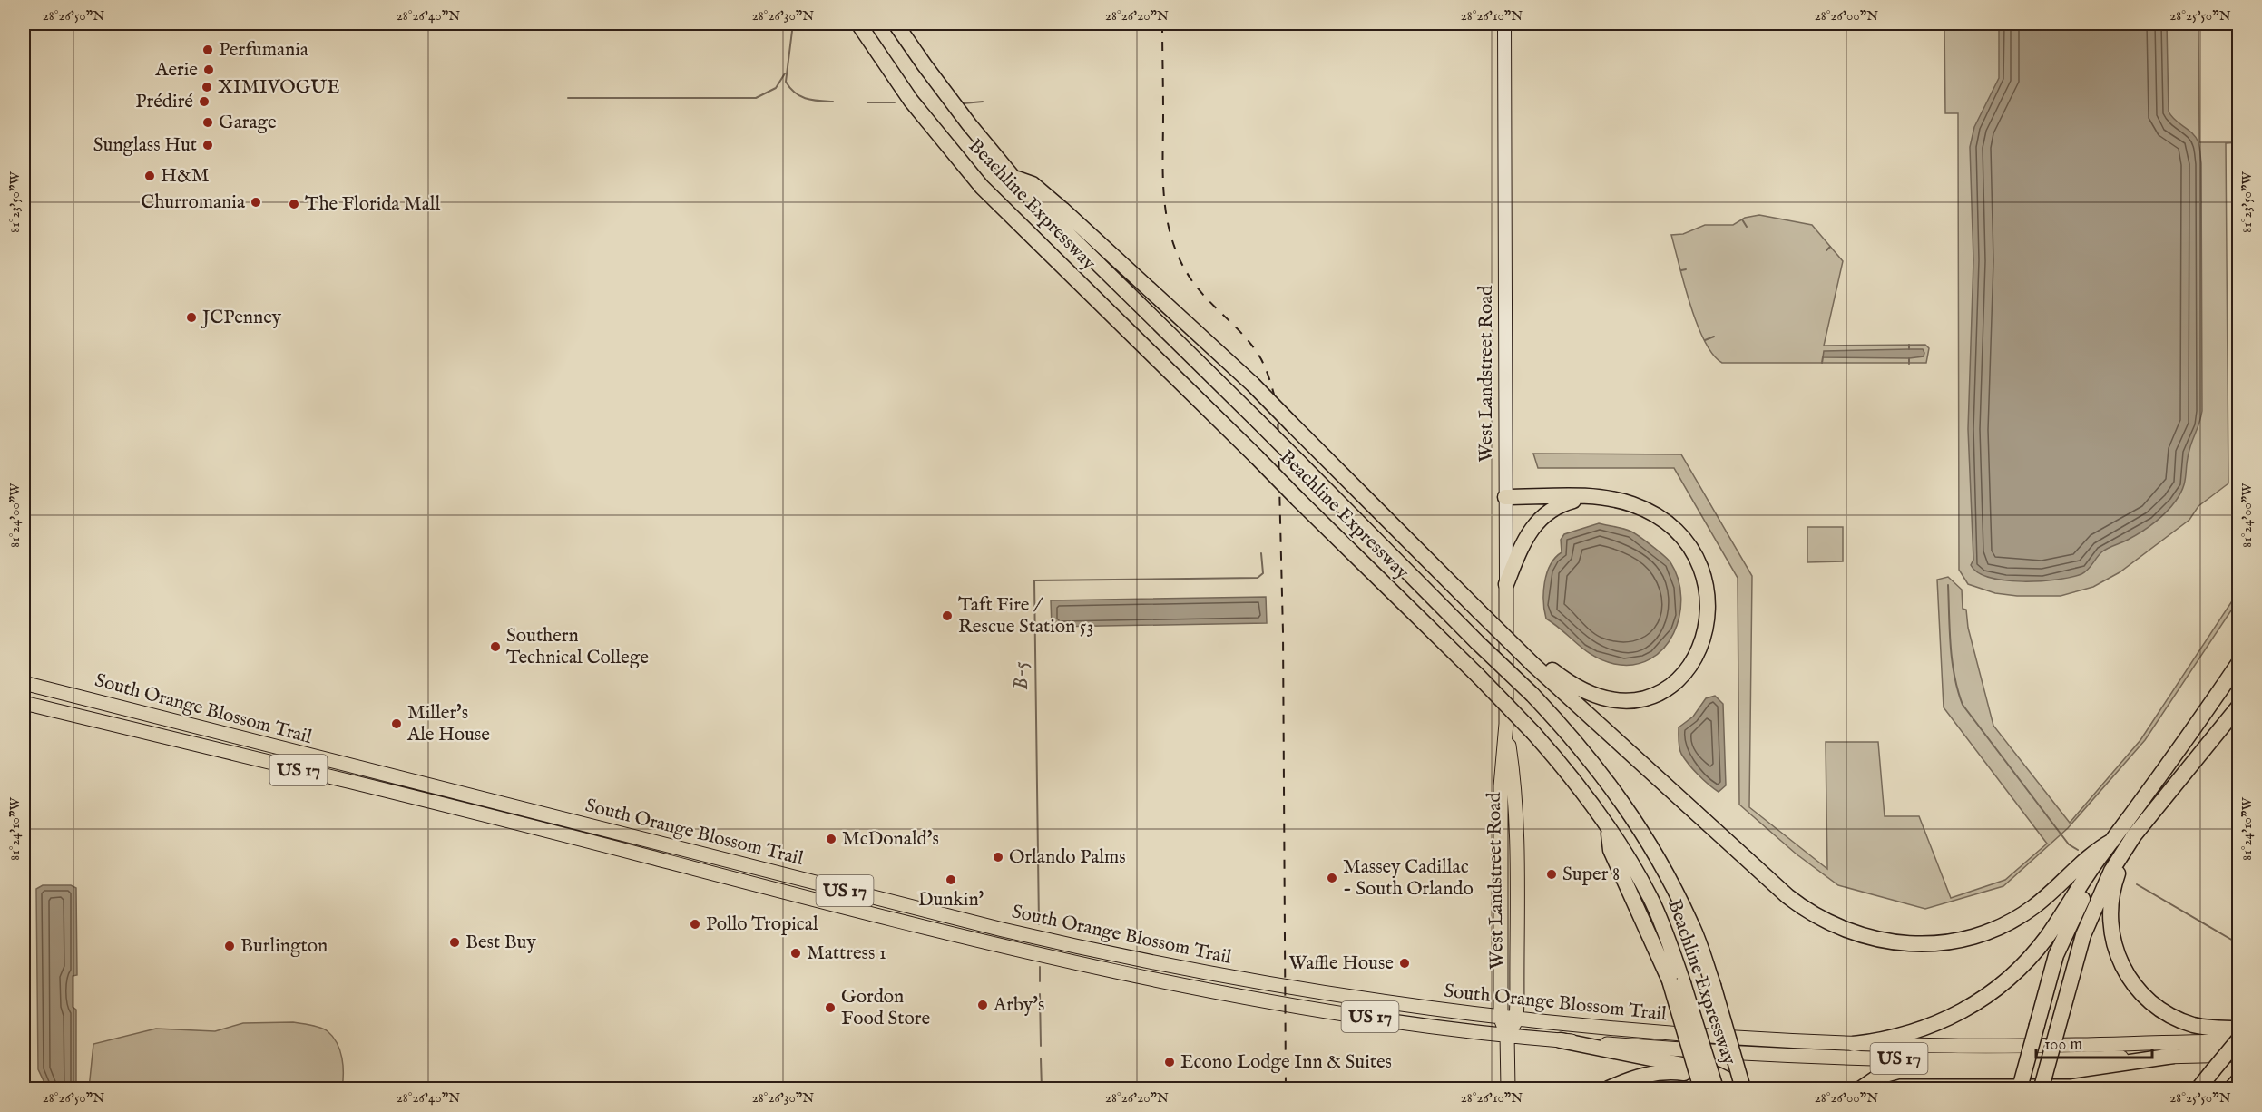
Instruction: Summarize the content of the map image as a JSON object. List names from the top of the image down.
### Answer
{
  "streets": {
    "highway": ["Beachline Expressway"],
    "main road": ["West Landstreet Road", "South Orange Blossom Trail", "US 17"]
  },
  "crossings": [
    ["West Landstreet Road", "South Orange Blossom Trail"]
  ],
  "water": ["B-5"],
  "places": [
    "Perfumania",
    "Aerie",
    "XIMIVOGUE",
    "Prédiré",
    "Garage",
    "Sunglass Hut",
    "H&M",
    "Churromania",
    "The Florida Mall",
    "JCPenney",
    "Taft Fire / Rescue Station 53",
    "Southern Technical College",
    "Miller's Ale House",
    "McDonald's",
    "Orlando Palms",
    "Super 8",
    "Massey Cadillac - South Orlando",
    "Dunkin'",
    "Pollo Tropical",
    "Best Buy",
    "Burlington",
    "Mattress 1",
    "Waffle House",
    "Arby's",
    "Gordon Food Store",
    "Econo Lodge Inn & Suites"
  ],
  "scale_bar": "100 m",
  "coordinates": [
    "28°26'50\"N",
    "28°26'40\"N",
    "28°26'30\"N",
    "28°26'20\"N",
    "28°26'10\"N",
    "28°26'00\"N",
    "28°25'50\"N",
    "81°23'50\"W",
    "81°24'00\"W",
    "81°24'10\"W"
  ]
}
